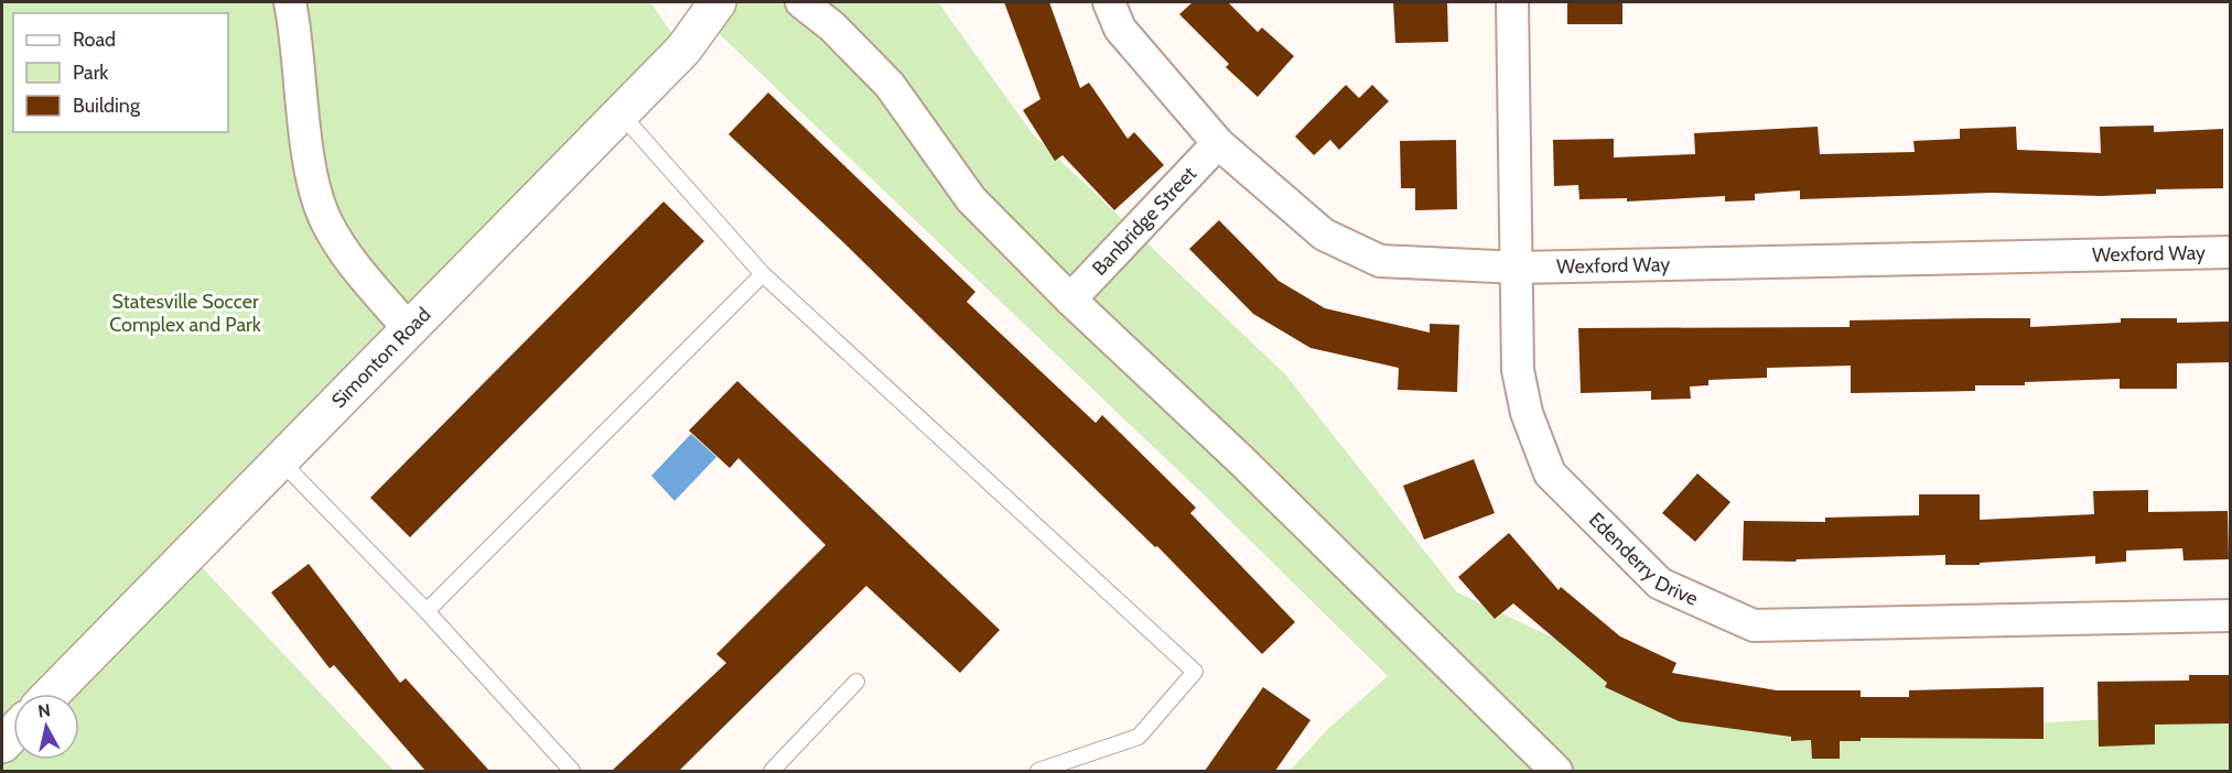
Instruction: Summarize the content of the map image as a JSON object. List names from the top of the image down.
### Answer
{
  "streets": {
    "street": [
      "Banbridge Street",
      "Wexford Way",
      "Simonton Road",
      "Edenderry Drive"
    ]
  },
  "crossings": [
    ["Banbridge Street", "Wexford Way"],
    ["Wexford Way", "Edenderry Drive"]
  ],
  "parks": ["Statesville Soccer Complex and Park"],
  "legend": ["Road", "Park", "Building"],
  "north": "top"
}
